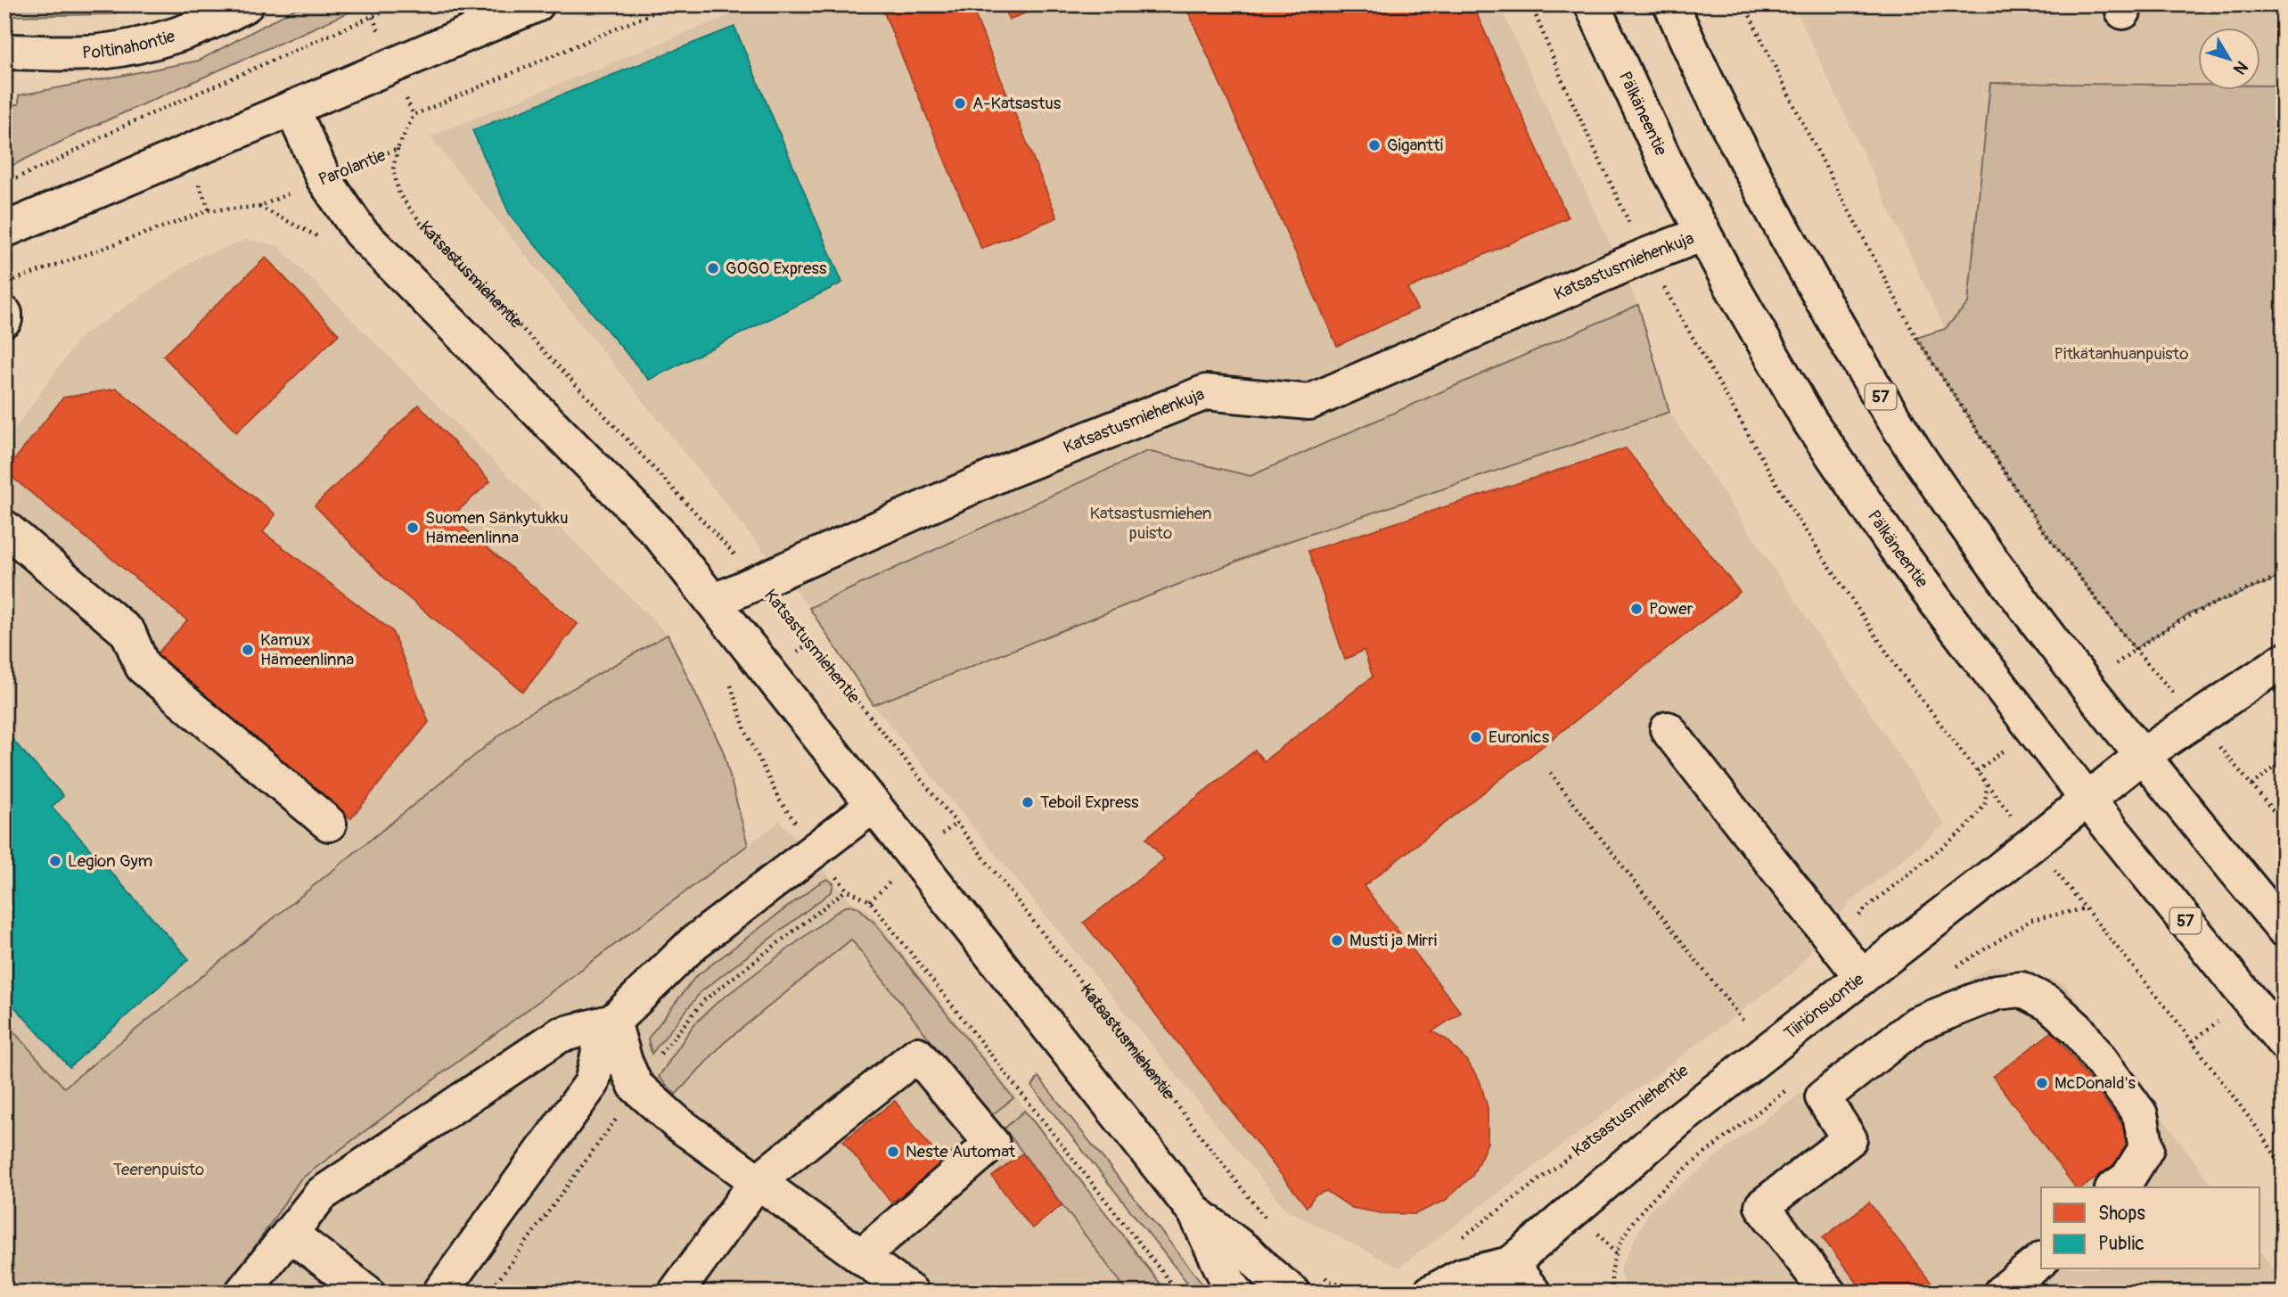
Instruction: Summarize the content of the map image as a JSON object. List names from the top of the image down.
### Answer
{
  "streets": {
    "street": [
      "Poltinahontie",
      "Pälkäneentie",
      "Katsastusmiehenkuja",
      "57",
      "Tiiriönsuontie"
    ],
    "path": ["Parolantie", "Katsastusmiehentie"]
  },
  "crossings": [
    ["Pälkäneentie", "Katsastusmiehenkuja"],
    ["Pälkäneentie", "Tiiriönsuontie"],
    ["Parolantie", "Katsastusmiehentie"],
    ["Katsastusmiehenkuja", "Katsastusmiehentie"],
    ["57", "Tiiriönsuontie"]
  ],
  "parks": ["Pitkätanhuanpuisto", "Katsastusmiehen puisto", "Teerenpuisto"],
  "places": [
    "A-Katsastus",
    "Gigantti",
    "GOGO Express",
    "Suomen Sänkytukku Hämeenlinna",
    "Power",
    "Kamux Hämeenlinna",
    "Euronics",
    "Teboil Express",
    "Legion Gym",
    "Musti ja Mirri",
    "McDonald's",
    "Neste Automat"
  ],
  "legend": ["Shops", "Public"],
  "north": "bottom right"
}
